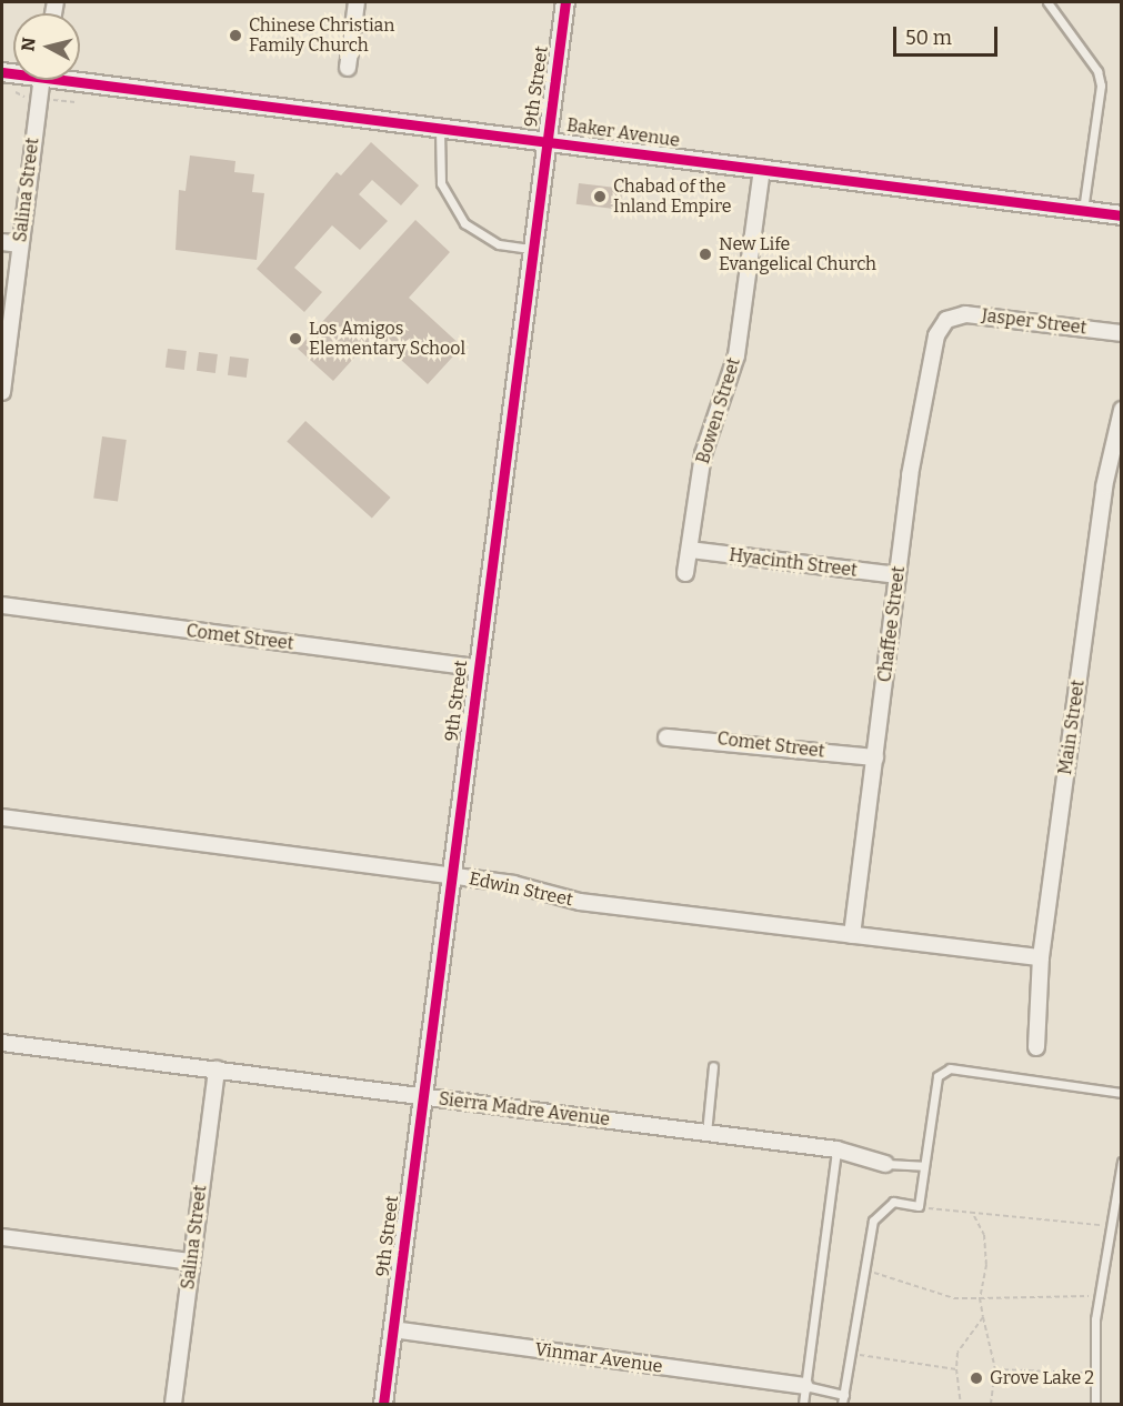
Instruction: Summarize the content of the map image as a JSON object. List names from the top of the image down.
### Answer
{
  "streets": {
    "street": [
      "9th Street",
      "Baker Avenue",
      "Salina Street",
      "Jasper Street",
      "Bowen Street",
      "Hyacinth Street",
      "Chaffee Street",
      "Comet Street",
      "Main Street",
      "Edwin Street",
      "Sierra Madre Avenue",
      "Vinmar Avenue"
    ]
  },
  "crossings": [
    ["9th Street", "Baker Avenue"],
    ["9th Street", "Comet Street"],
    ["9th Street", "Edwin Street"],
    ["9th Street", "Sierra Madre Avenue"],
    ["9th Street", "Vinmar Avenue"],
    ["Baker Avenue", "Bowen Street"],
    ["Salina Street", "Sierra Madre Avenue"],
    ["Jasper Street", "Chaffee Street"],
    ["Bowen Street", "Hyacinth Street"],
    ["Hyacinth Street", "Chaffee Street"],
    ["Chaffee Street", "Comet Street"],
    ["Chaffee Street", "Edwin Street"],
    ["Main Street", "Edwin Street"]
  ],
  "places": [
    "Chinese Christian Family Church",
    "Chabad of the Inland Empire",
    "New Life Evangelical Church",
    "Los Amigos Elementary School",
    "Grove Lake 2"
  ],
  "scale_bar": "50 m",
  "north": "left"
}
